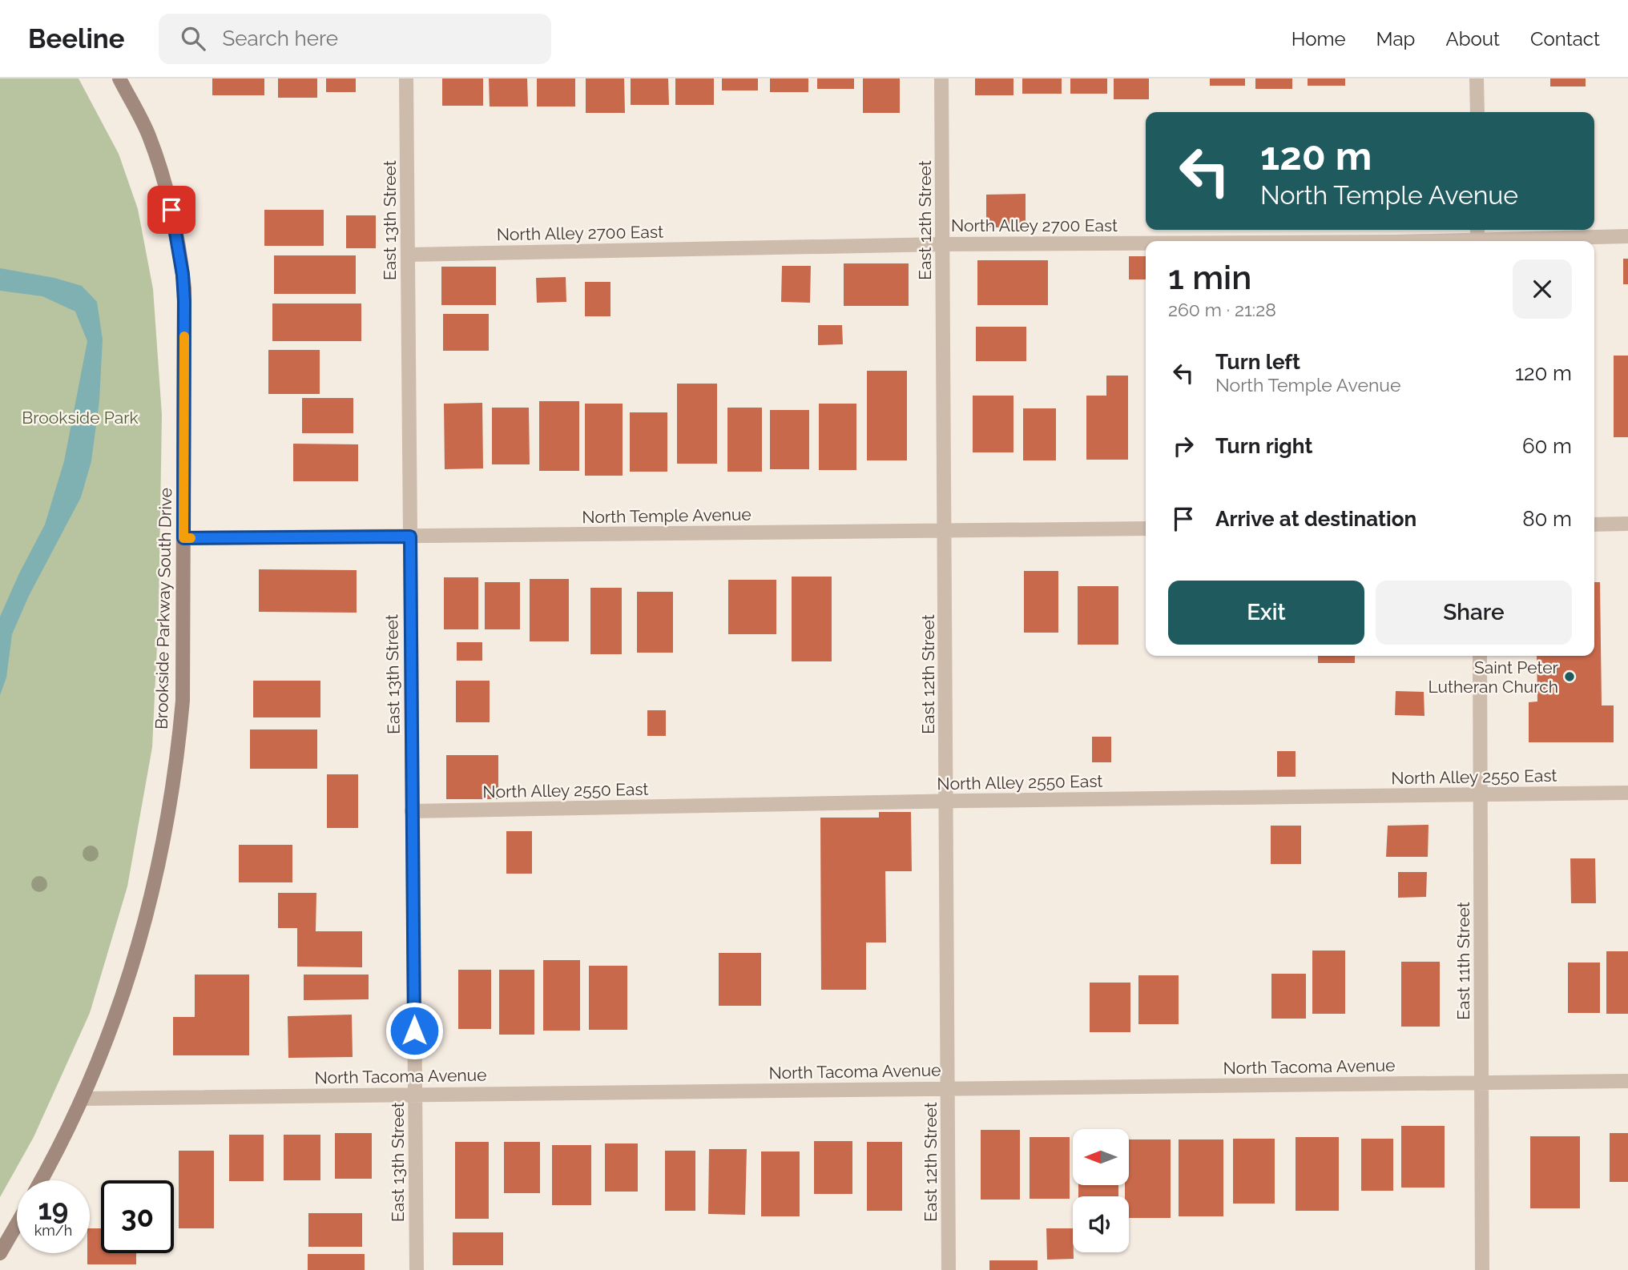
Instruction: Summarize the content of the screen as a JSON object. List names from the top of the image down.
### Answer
{
  "streets": {
    "main road": ["Brookside Parkway South Drive"],
    "street": [
      "East 13th Street",
      "East 12th Street",
      "North Alley 2700 East",
      "North Temple Avenue",
      "North Alley 2550 East",
      "East 11th Street",
      "North Tacoma Avenue"
    ]
  },
  "crossings": [
    ["East 13th Street", "North Alley 2700 East"],
    ["East 13th Street", "North Temple Avenue"],
    ["East 13th Street", "North Alley 2550 East"],
    ["East 13th Street", "North Tacoma Avenue"],
    ["East 12th Street", "North Alley 2700 East"],
    ["East 12th Street", "North Temple Avenue"],
    ["East 12th Street", "North Alley 2550 East"],
    ["East 12th Street", "North Tacoma Avenue"],
    ["North Temple Avenue", "Brookside Parkway South Drive"],
    ["Brookside Parkway South Drive", "North Tacoma Avenue"],
    ["North Alley 2550 East", "East 11th Street"],
    ["East 11th Street", "North Tacoma Avenue"]
  ],
  "parks": ["Brookside Park"],
  "places": ["Saint Peter Lutheran Church"],
  "north": "left",
  "page": {
    "header": "Beeline",
    "search": "Search here",
    "nav": [
      "Home",
      "Map",
      "About",
      "Contact"
    ],
    "turn": ["120 m", "North Temple Avenue"],
    "heading": ["1 min", "260 m · 21:28"],
    "list": [
      {
        "name": "Turn left",
        "note": "North Temple Avenue",
        "value": "120 m"
      },
      {
        "name": "Turn right",
        "value": "60 m"
      },
      {
        "name": "Arrive at destination",
        "value": "80 m"
      }
    ],
    "buttons": ["Exit", "Share"],
    "speed": "19 km/h",
    "limit": "30"
  }
}
